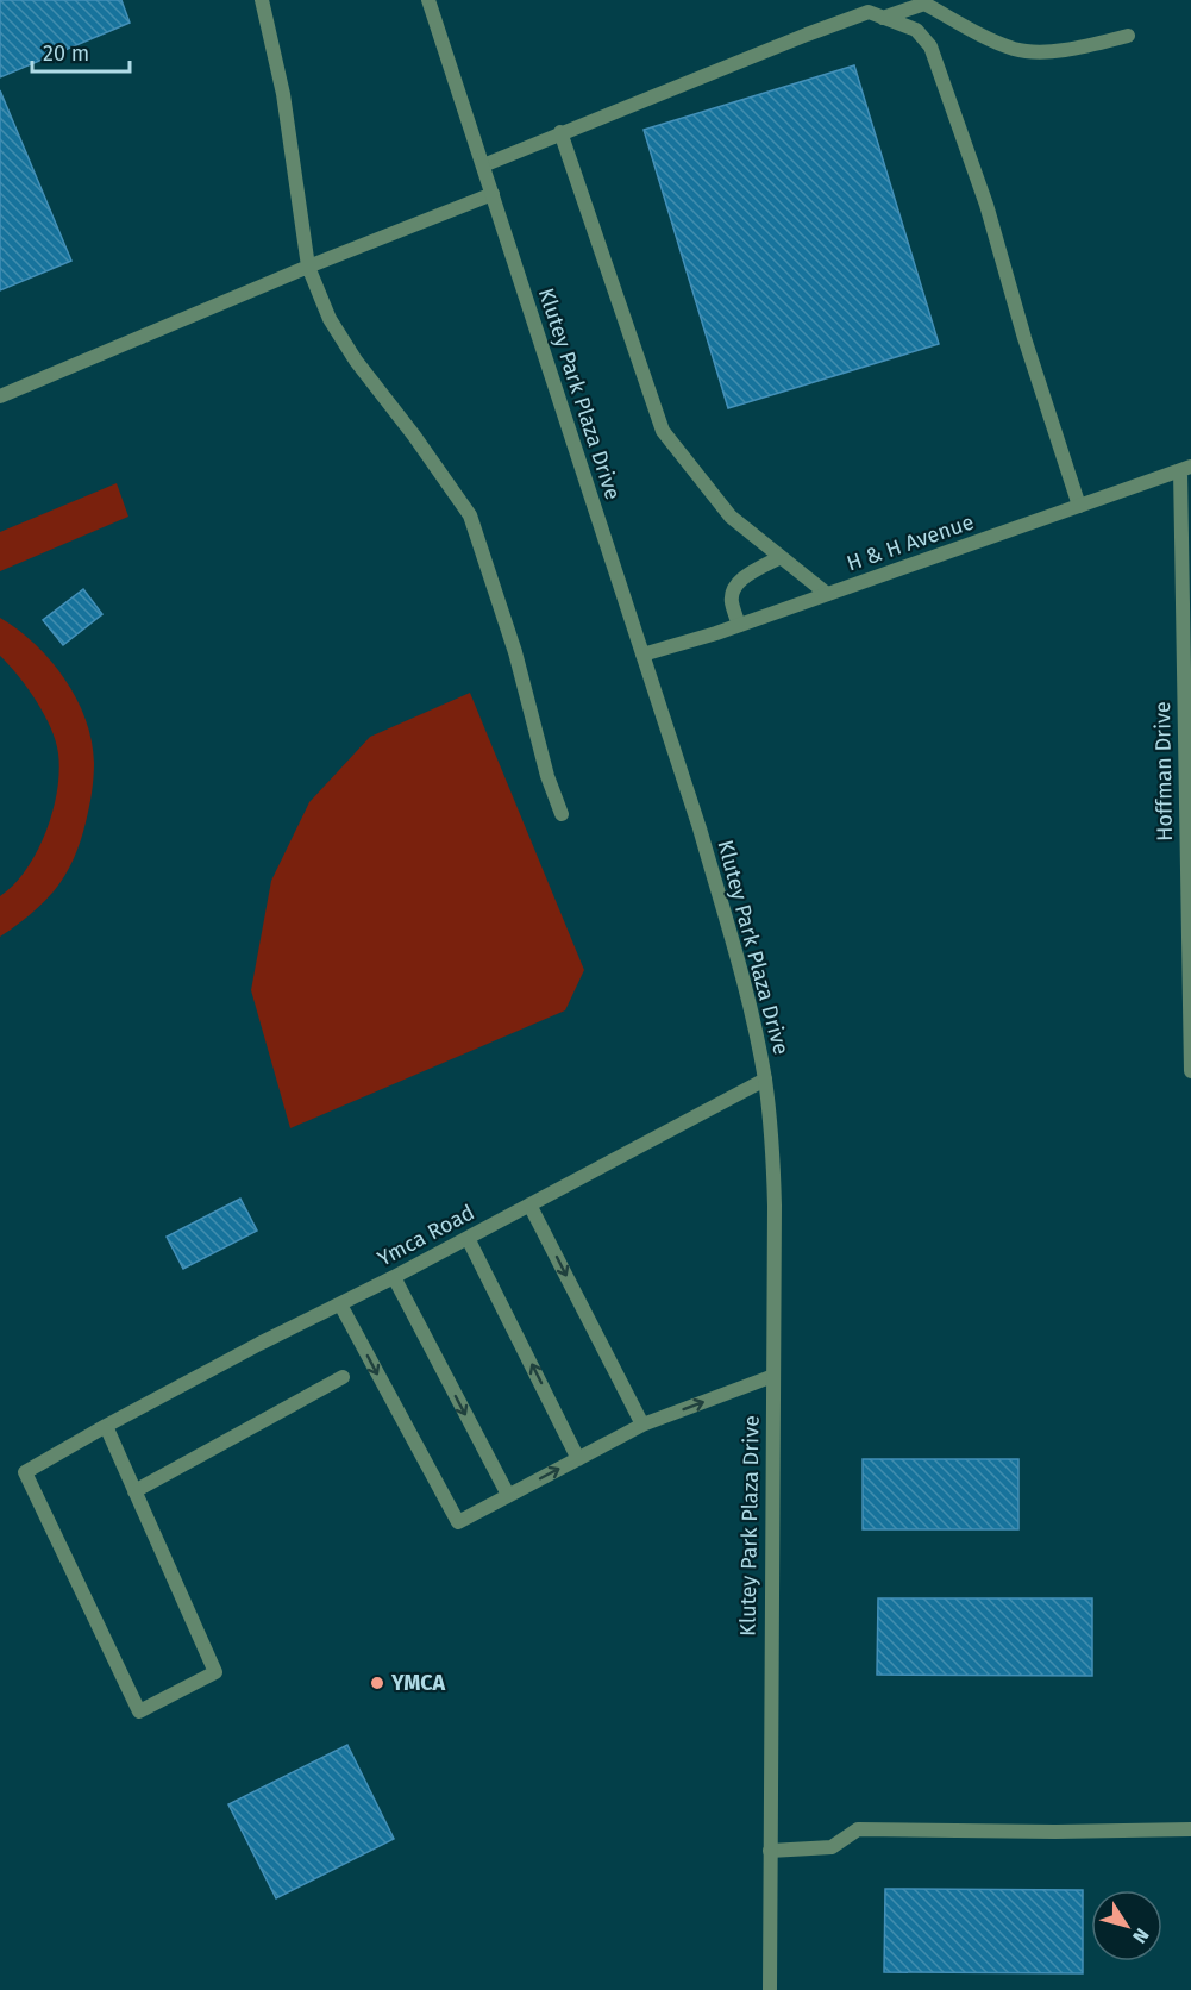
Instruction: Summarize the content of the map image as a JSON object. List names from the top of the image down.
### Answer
{
  "streets": {
    "street": [
      "Klutey Park Plaza Drive",
      "H & H Avenue",
      "Hoffman Drive",
      "Ymca Road"
    ]
  },
  "crossings": [
    ["Klutey Park Plaza Drive", "H & H Avenue"],
    ["Klutey Park Plaza Drive", "Ymca Road"],
    ["H & H Avenue", "Hoffman Drive"]
  ],
  "places": ["YMCA"],
  "scale_bar": "20 m",
  "north": "bottom right"
}
